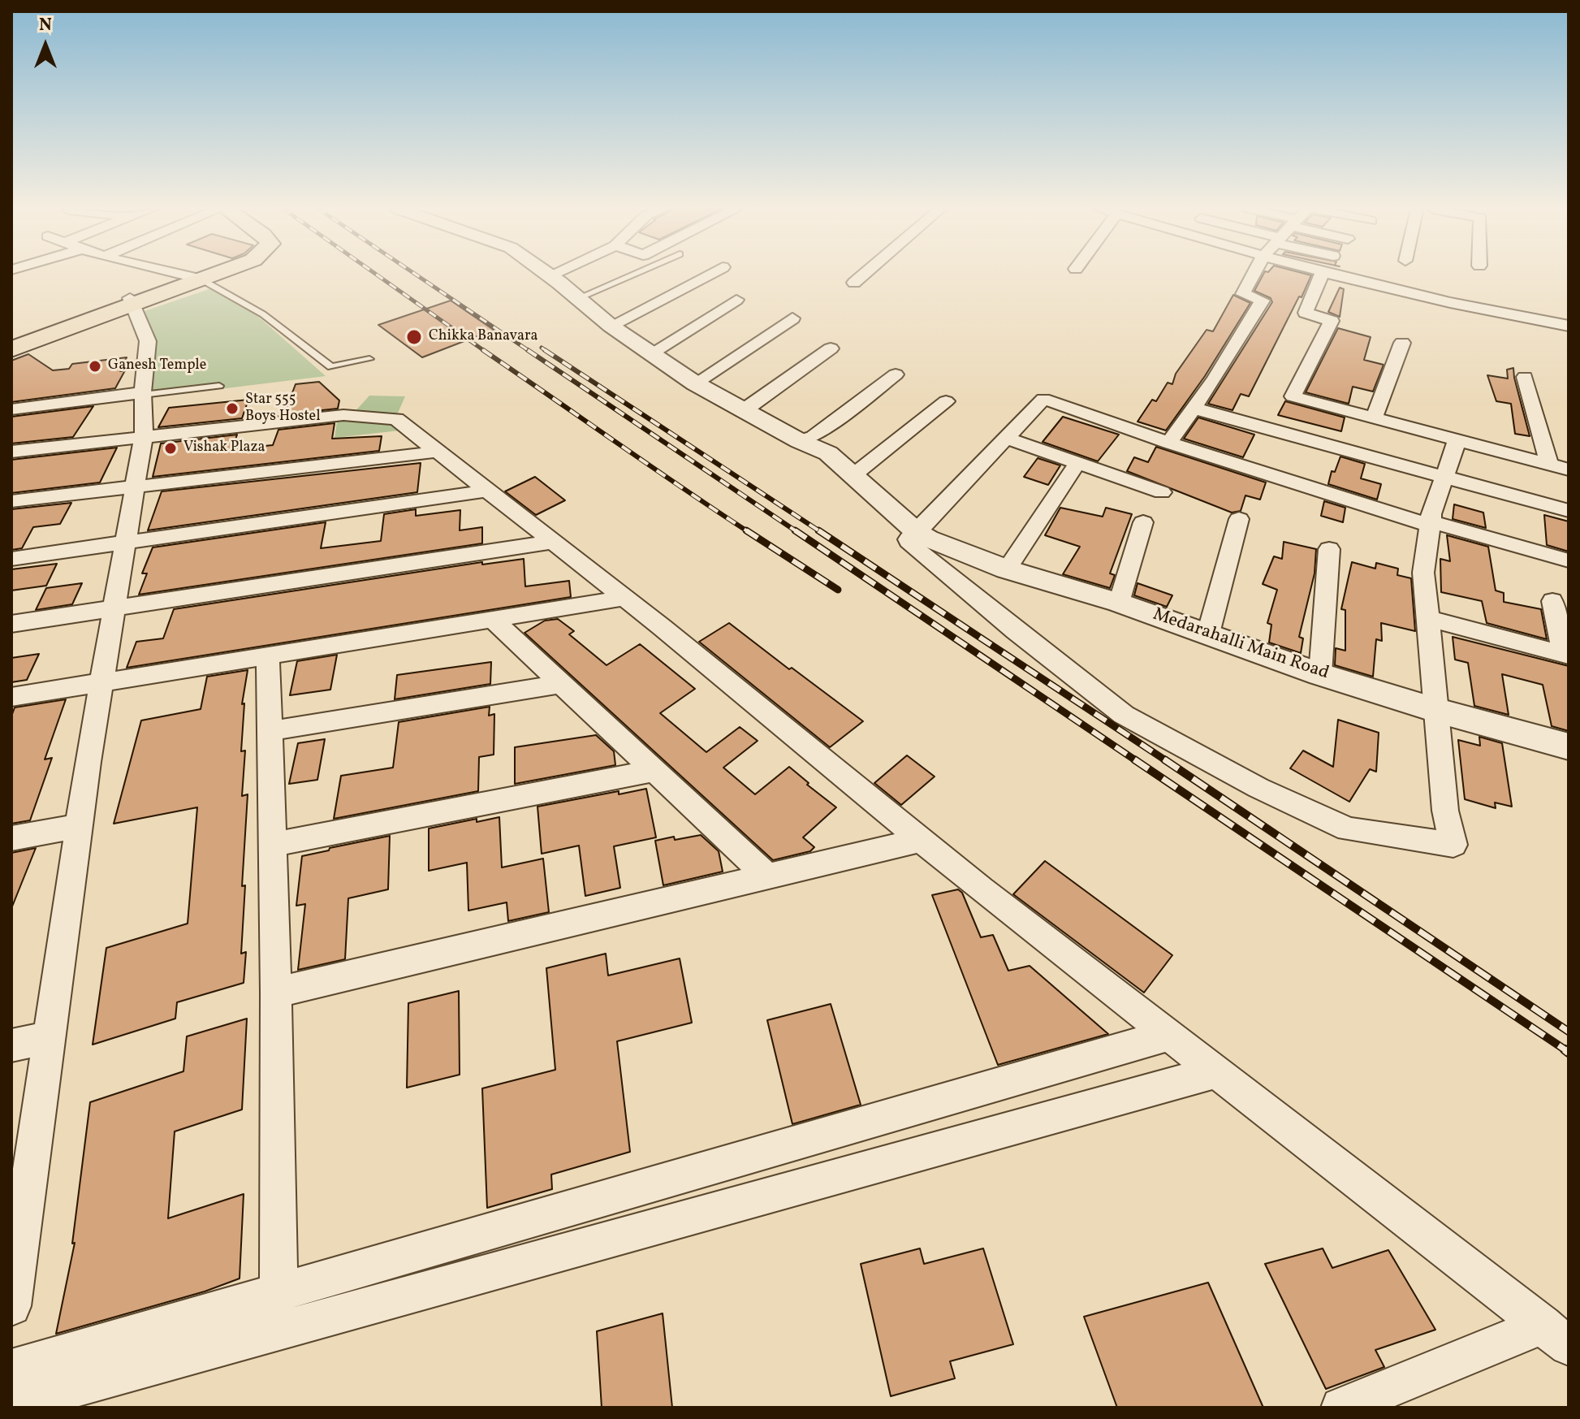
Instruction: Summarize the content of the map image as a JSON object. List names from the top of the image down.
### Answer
{
  "streets": {
    "street": ["Medarahalli Main Road"]
  },
  "places": [
    "Chikka Banavara",
    "Ganesh Temple",
    "Star 555 Boys Hostel",
    "Vishak Plaza"
  ],
  "north": "top"
}
